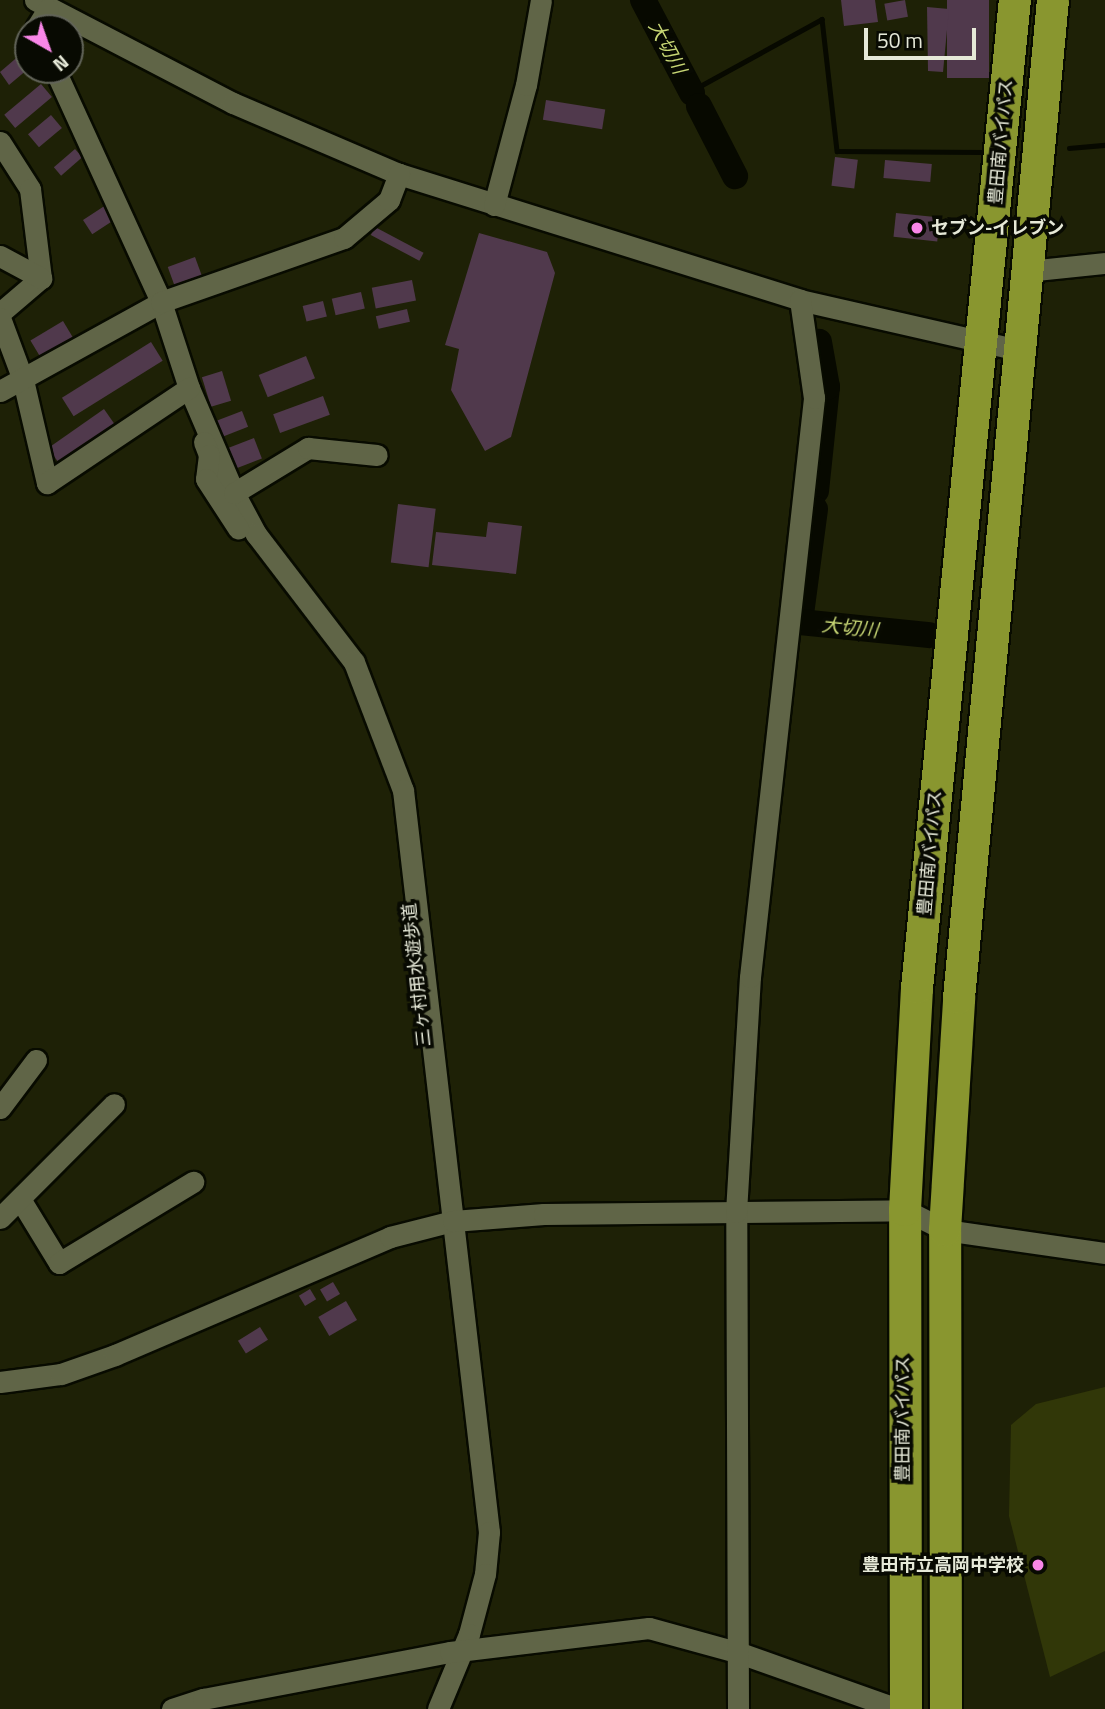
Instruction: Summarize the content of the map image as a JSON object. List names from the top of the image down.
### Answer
{
  "streets": {
    "highway": ["豊田南バイパス"],
    "street": ["三ヶ村用水遊歩道"]
  },
  "water": ["大切川"],
  "places": ["セブン-イレブン", "豊田市立高岡中学校"],
  "scale_bar": "50 m",
  "north": "bottom right"
}
